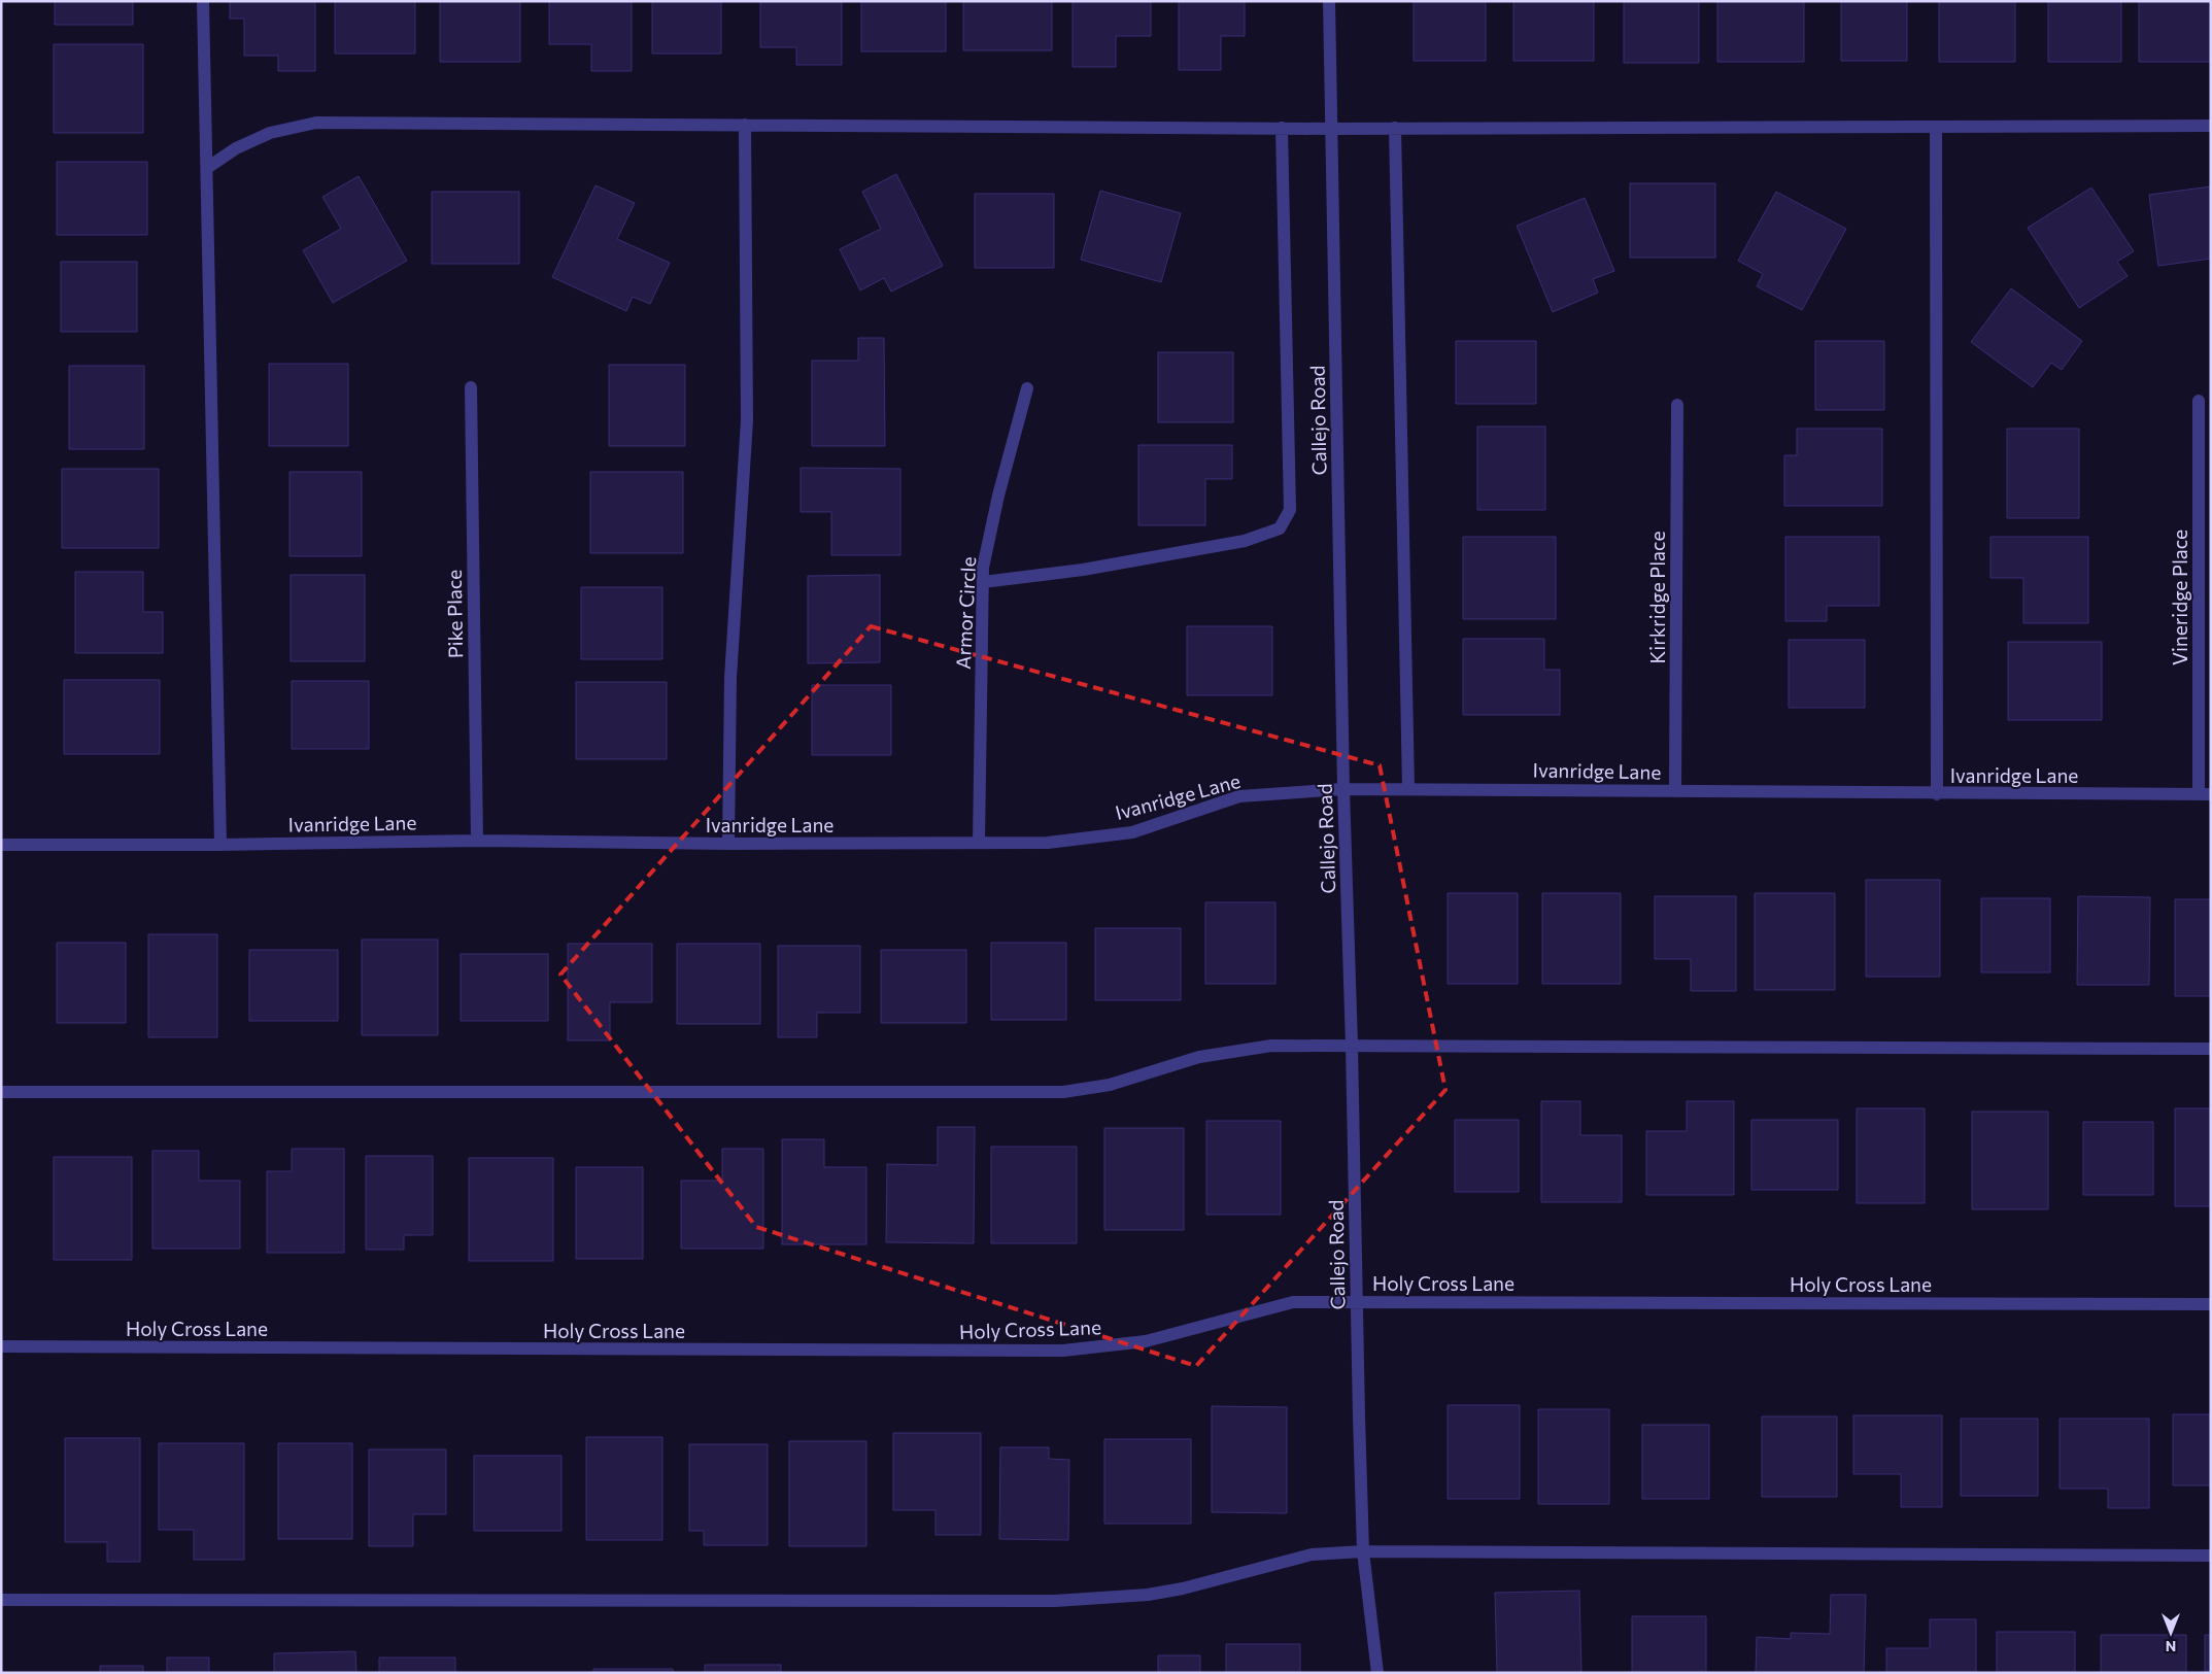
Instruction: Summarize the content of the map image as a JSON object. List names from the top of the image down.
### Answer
{
  "streets": {
    "street": [
      "Callejo Road",
      "Kirkridge Place",
      "Vineridge Place",
      "Armor Circle",
      "Pike Place",
      "Ivanridge Lane",
      "Holy Cross Lane"
    ]
  },
  "crossings": [
    ["Callejo Road", "Ivanridge Lane"],
    ["Callejo Road", "Holy Cross Lane"],
    ["Kirkridge Place", "Ivanridge Lane"],
    ["Vineridge Place", "Ivanridge Lane"],
    ["Armor Circle", "Ivanridge Lane"],
    ["Pike Place", "Ivanridge Lane"]
  ],
  "north": "bottom"
}
